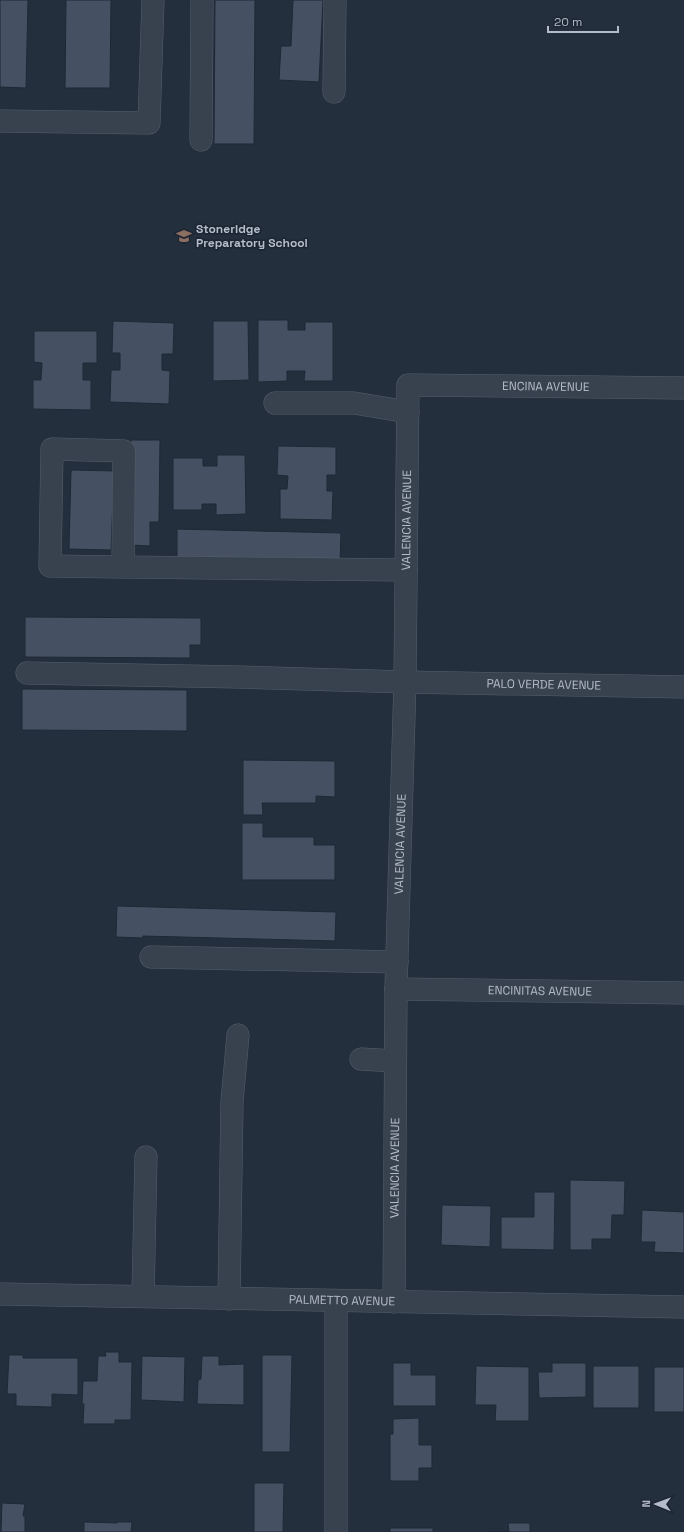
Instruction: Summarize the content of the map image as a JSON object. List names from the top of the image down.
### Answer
{
  "streets": {
    "street": [
      "ENCINA AVENUE",
      "VALENCIA AVENUE",
      "PALO VERDE AVENUE",
      "ENCINITAS AVENUE",
      "PALMETTO AVENUE"
    ]
  },
  "crossings": [
    ["ENCINA AVENUE", "VALENCIA AVENUE"],
    ["VALENCIA AVENUE", "PALO VERDE AVENUE"],
    ["VALENCIA AVENUE", "ENCINITAS AVENUE"],
    ["VALENCIA AVENUE", "PALMETTO AVENUE"]
  ],
  "places": {
    "school or university": ["Stoneridge Preparatory School"]
  },
  "scale_bar": "20 m",
  "north": "left"
}
